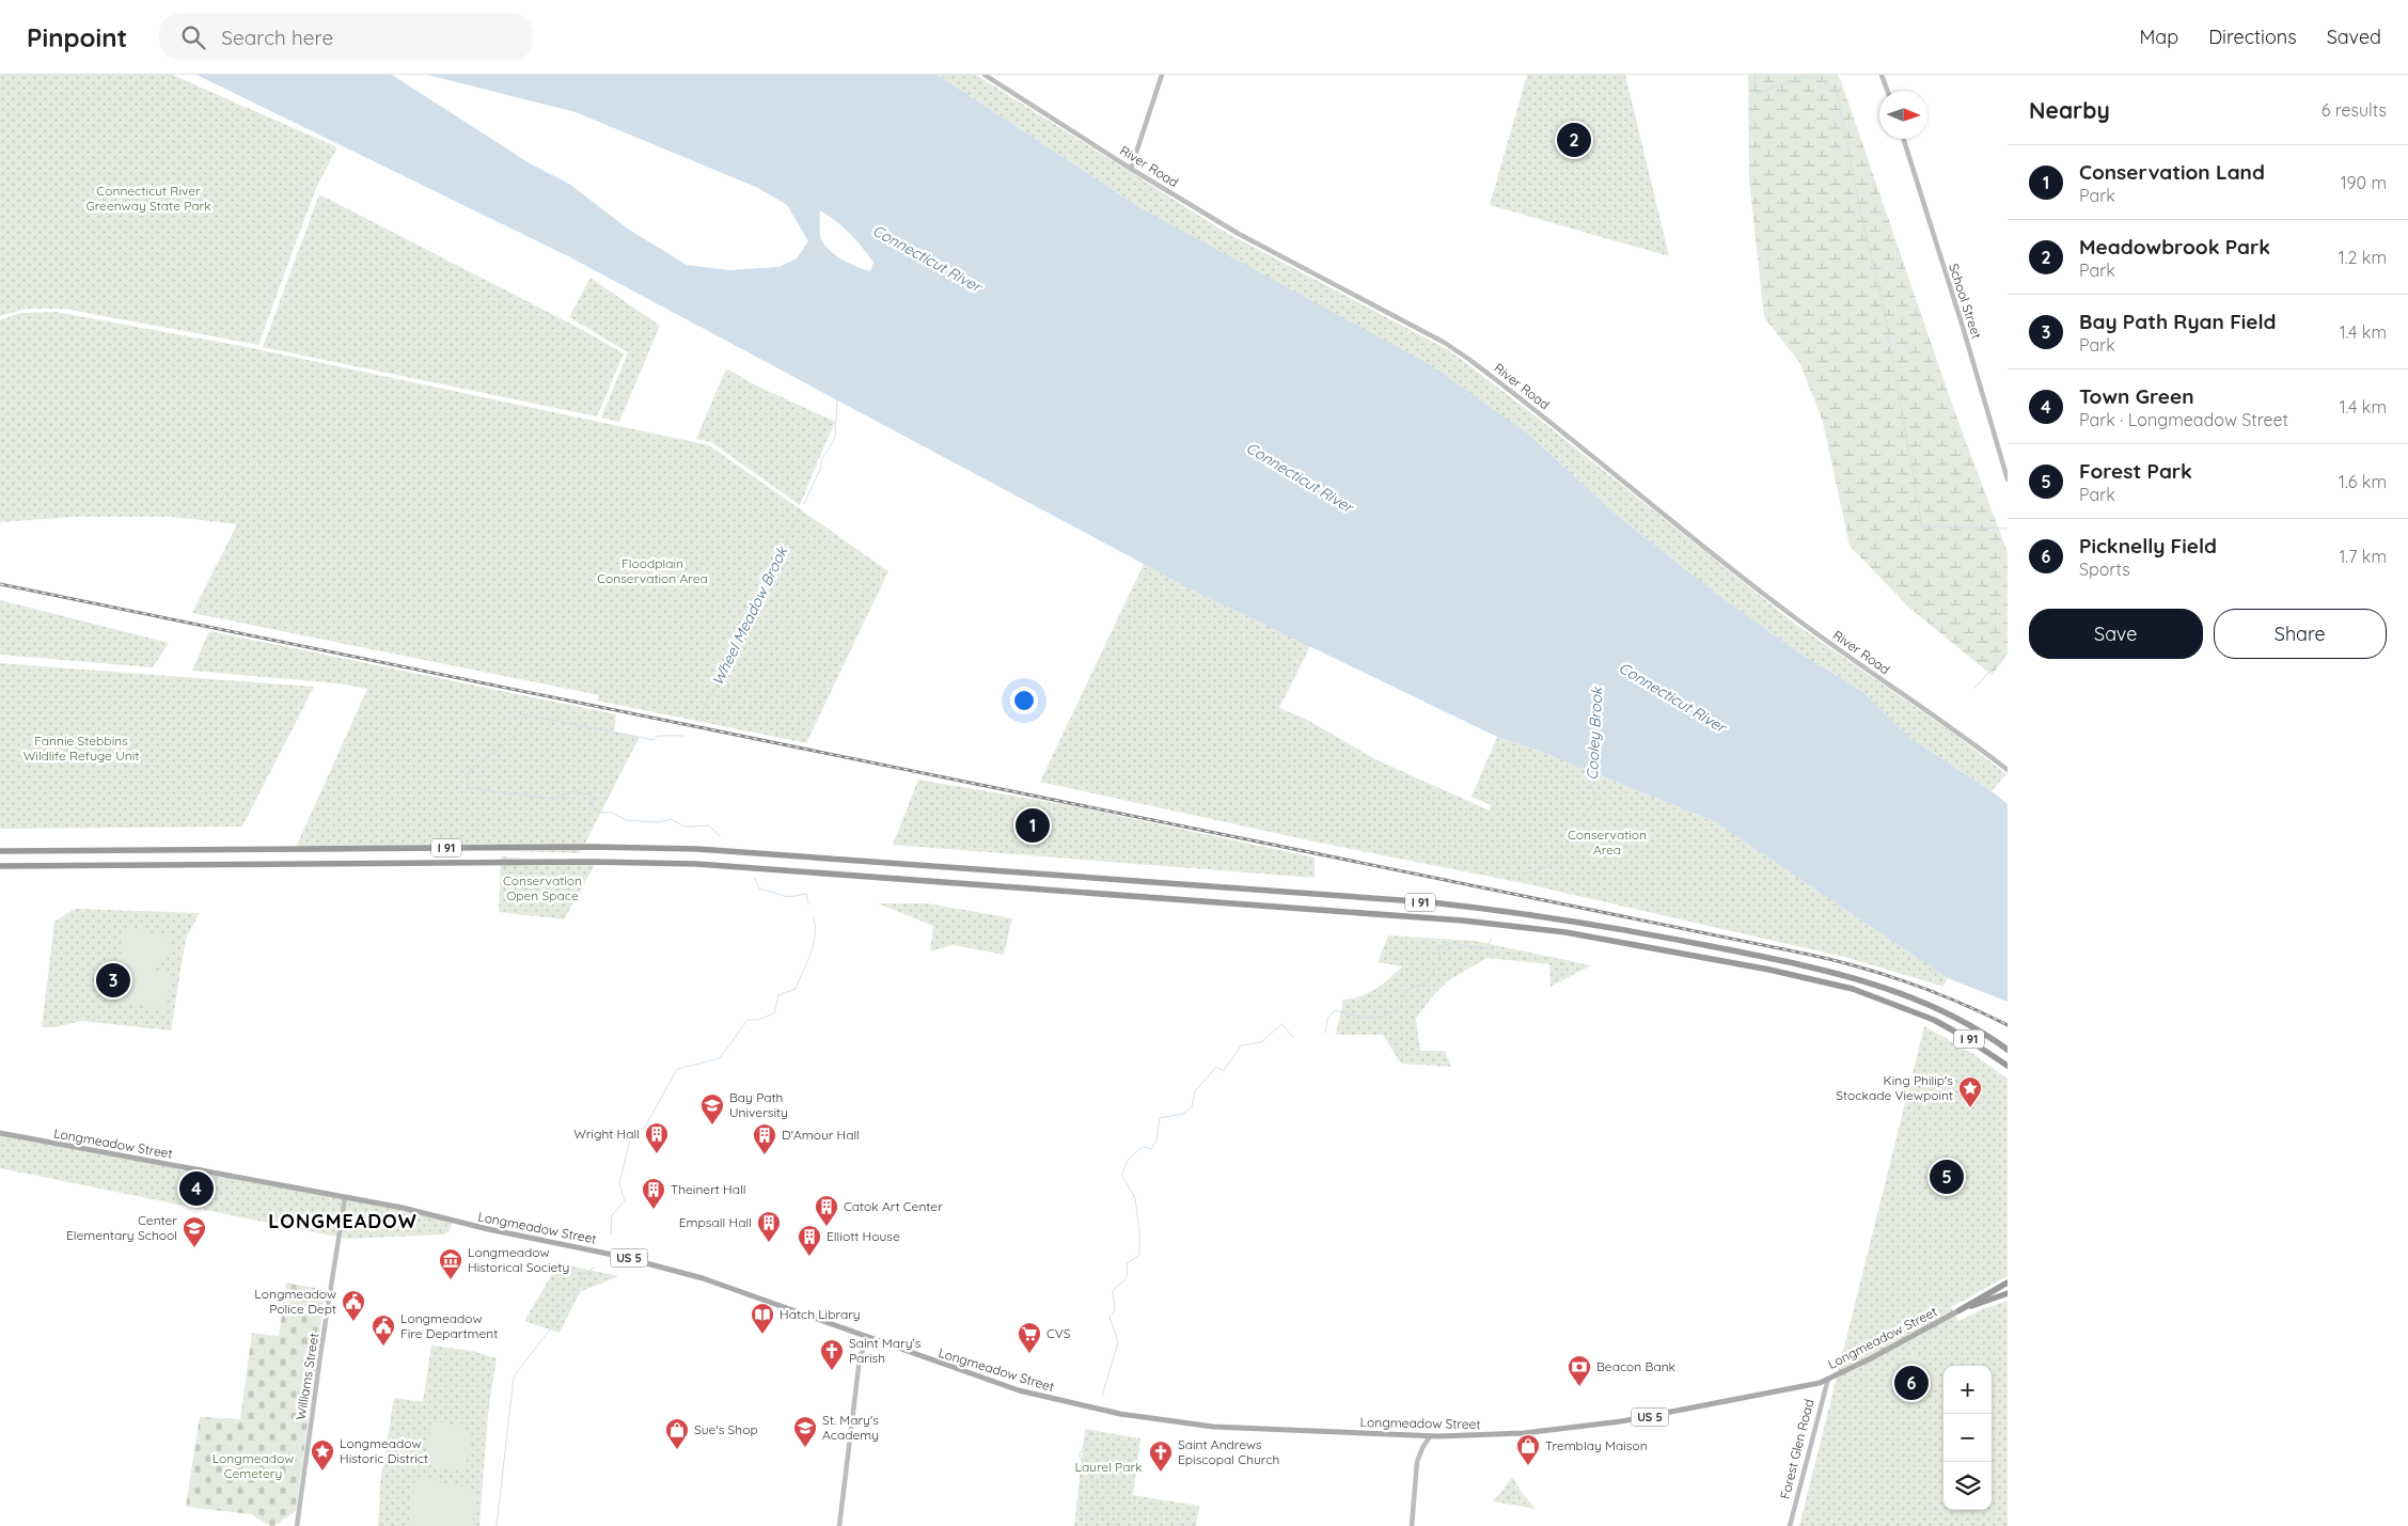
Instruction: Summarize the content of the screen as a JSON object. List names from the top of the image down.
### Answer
{
  "streets": {
    "highway": ["I 91", "US 5"],
    "main road": ["Longmeadow Street"],
    "street": [
      "River Road",
      "School Street",
      "Williams Street",
      "Forest Glen Road"
    ]
  },
  "crossings": [
    ["Longmeadow Street", "US 5"],
    ["Longmeadow Street", "Williams Street"],
    ["Longmeadow Street", "Forest Glen Road"]
  ],
  "districts": ["LONGMEADOW"],
  "water": ["Connecticut River", "Wheel Meadow Brook", "Cooley Brook"],
  "parks": [
    "Connecticut River Greenway State Park",
    "Floodplain Conservation Area",
    "Fannie Stebbins Wildlife Refuge Unit",
    "Conservation Area",
    "Conservation Open Space",
    "Longmeadow Cemetery",
    "Laurel Park"
  ],
  "places": {
    "place": ["King Philip's Stockade Viewpoint", "Longmeadow Historic District"],
    "school or university": ["Bay Path University", "Center Elementary School", "St. Mary's Academy"],
    "building": [
      "Wright Hall",
      "D'Amour Hall",
      "Theinert Hall",
      "Catok Art Center",
      "Empsall Hall",
      "Elliott House"
    ],
    "museum": ["Longmeadow Historical Society"],
    "public building": ["Longmeadow Police Dept", "Longmeadow Fire Department"],
    "library": ["Hatch Library"],
    "supermarket": ["CVS"],
    "church": ["Saint Mary’s Parish", "Saint Andrews Episcopal Church"],
    "bank": ["Beacon Bank"],
    "shop": ["Sue's Shop", "Tremblay Maison"]
  },
  "north": "right",
  "page": {
    "header": "Pinpoint",
    "search": "Search here",
    "nav": ["Map", "Directions", "Saved"],
    "heading": ["Nearby", "6 results"],
    "pins": [
      "2",
      "1",
      "3",
      "5",
      "4",
      "6"
    ],
    "list": [
      {
        "mark": "1",
        "name": "Conservation Land",
        "note": "Park",
        "value": "190 m"
      },
      {
        "mark": "2",
        "name": "Meadowbrook Park",
        "note": "Park",
        "value": "1.2 km"
      },
      {
        "mark": "3",
        "name": "Bay Path Ryan Field",
        "note": "Park",
        "value": "1.4 km"
      },
      {
        "mark": "4",
        "name": "Town Green",
        "note": "Park · Longmeadow Street",
        "value": "1.4 km"
      },
      {
        "mark": "5",
        "name": "Forest Park",
        "note": "Park",
        "value": "1.6 km"
      },
      {
        "mark": "6",
        "name": "Picknelly Field",
        "note": "Sports",
        "value": "1.7 km"
      }
    ],
    "buttons": ["Save", "Share"],
    "map_buttons": ["+", "−"]
  }
}
